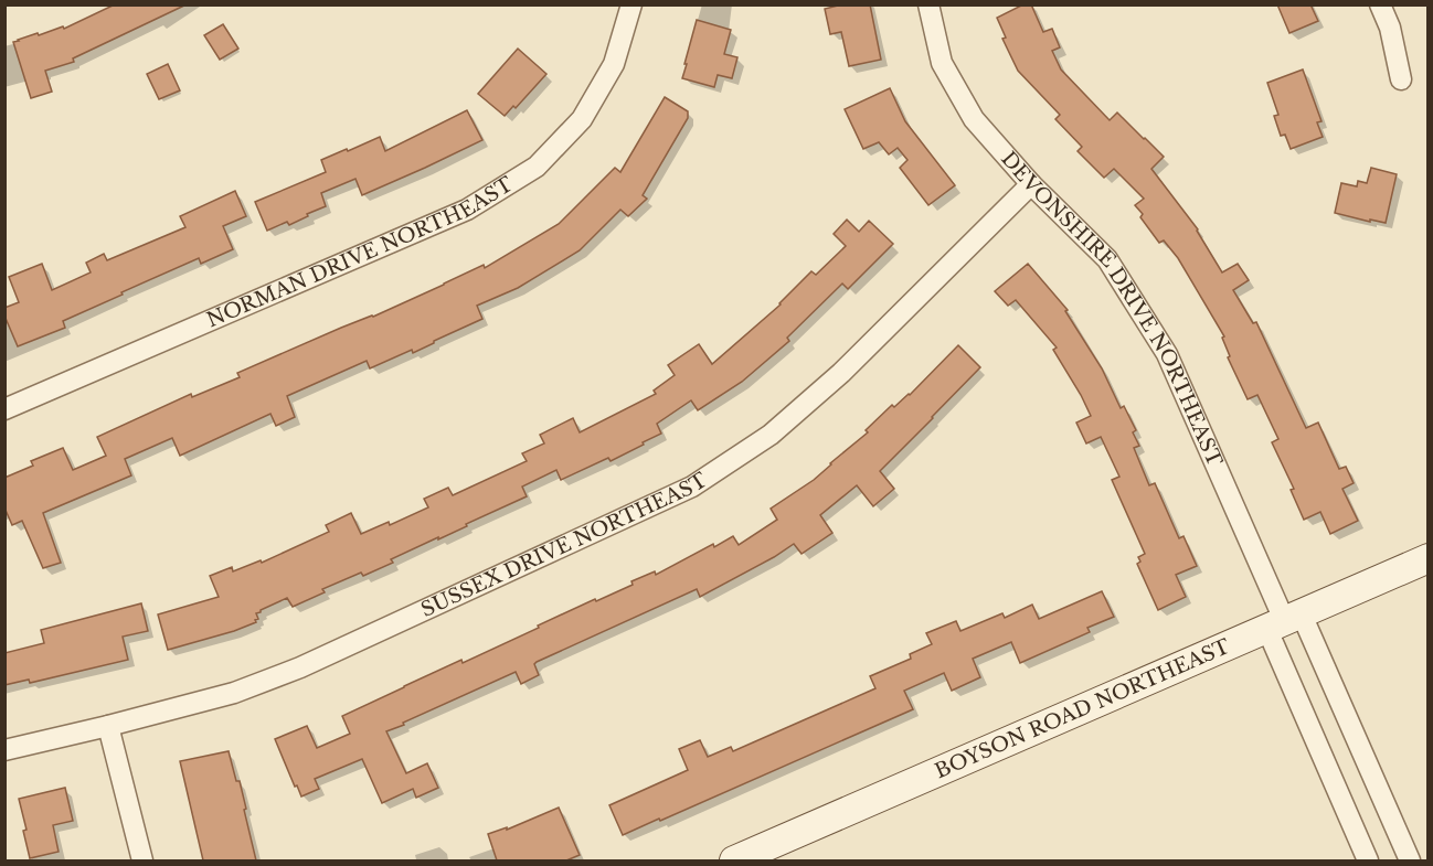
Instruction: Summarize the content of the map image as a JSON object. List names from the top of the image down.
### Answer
{
  "streets": {
    "main road": ["BOYSON ROAD NORTHEAST"],
    "street": ["NORMAN DRIVE NORTHEAST", "DEVONSHIRE DRIVE NORTHEAST", "SUSSEX DRIVE NORTHEAST"]
  },
  "crossings": [
    ["DEVONSHIRE DRIVE NORTHEAST", "SUSSEX DRIVE NORTHEAST"],
    ["DEVONSHIRE DRIVE NORTHEAST", "BOYSON ROAD NORTHEAST"]
  ]
}
